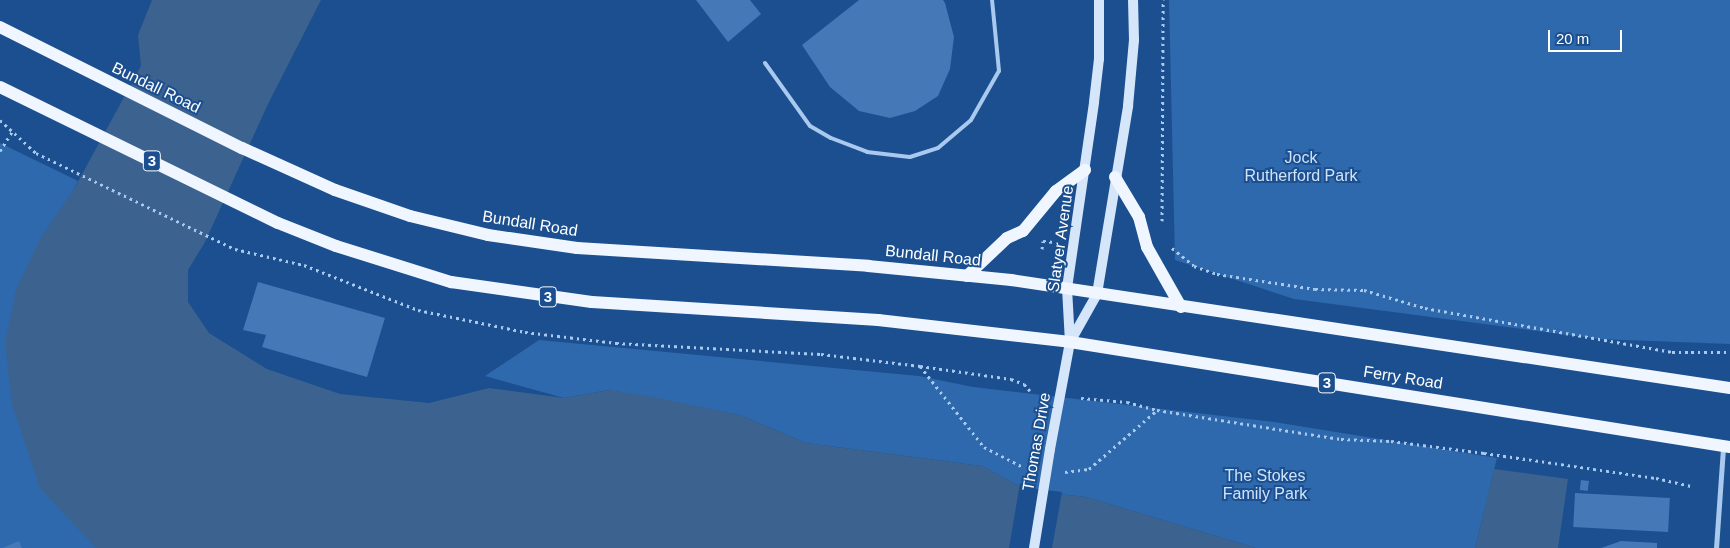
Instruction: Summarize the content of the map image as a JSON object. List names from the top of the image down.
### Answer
{
  "streets": {
    "main road": [
      "Bundall Road",
      "3",
      "Slatyer Avenue",
      "Ferry Road",
      "Thomas Drive"
    ]
  },
  "crossings": [
    ["Bundall Road", "Slatyer Avenue"],
    ["3", "Slatyer Avenue"],
    ["3", "Ferry Road"],
    ["3", "Thomas Drive"],
    ["Slatyer Avenue", "Ferry Road"],
    ["Slatyer Avenue", "Thomas Drive"],
    ["Ferry Road", "Thomas Drive"]
  ],
  "parks": ["Jock Rutherford Park", "The Stokes Family Park"],
  "scale_bar": "20 m"
}
